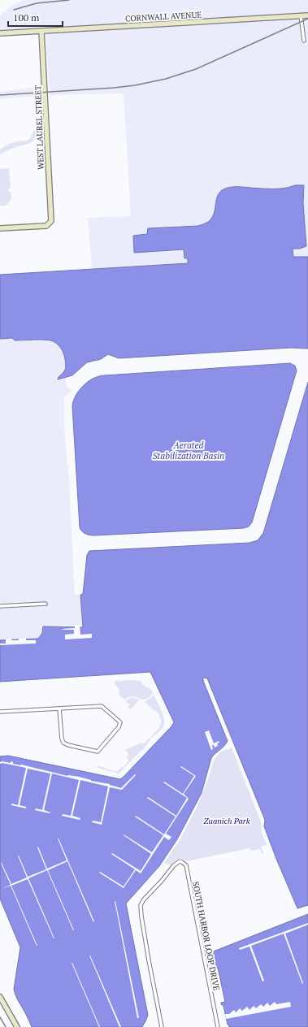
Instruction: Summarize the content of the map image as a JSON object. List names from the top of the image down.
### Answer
{
  "streets": {
    "street": ["CORNWALL AVENUE", "WEST LAUREL STREET", "SOUTH HARBOR LOOP DRIVE"]
  },
  "crossings": [
    ["CORNWALL AVENUE", "WEST LAUREL STREET"]
  ],
  "water": ["Aerated Stabilization Basin"],
  "parks": ["Zuanich Park"],
  "scale_bar": "100 m"
}
